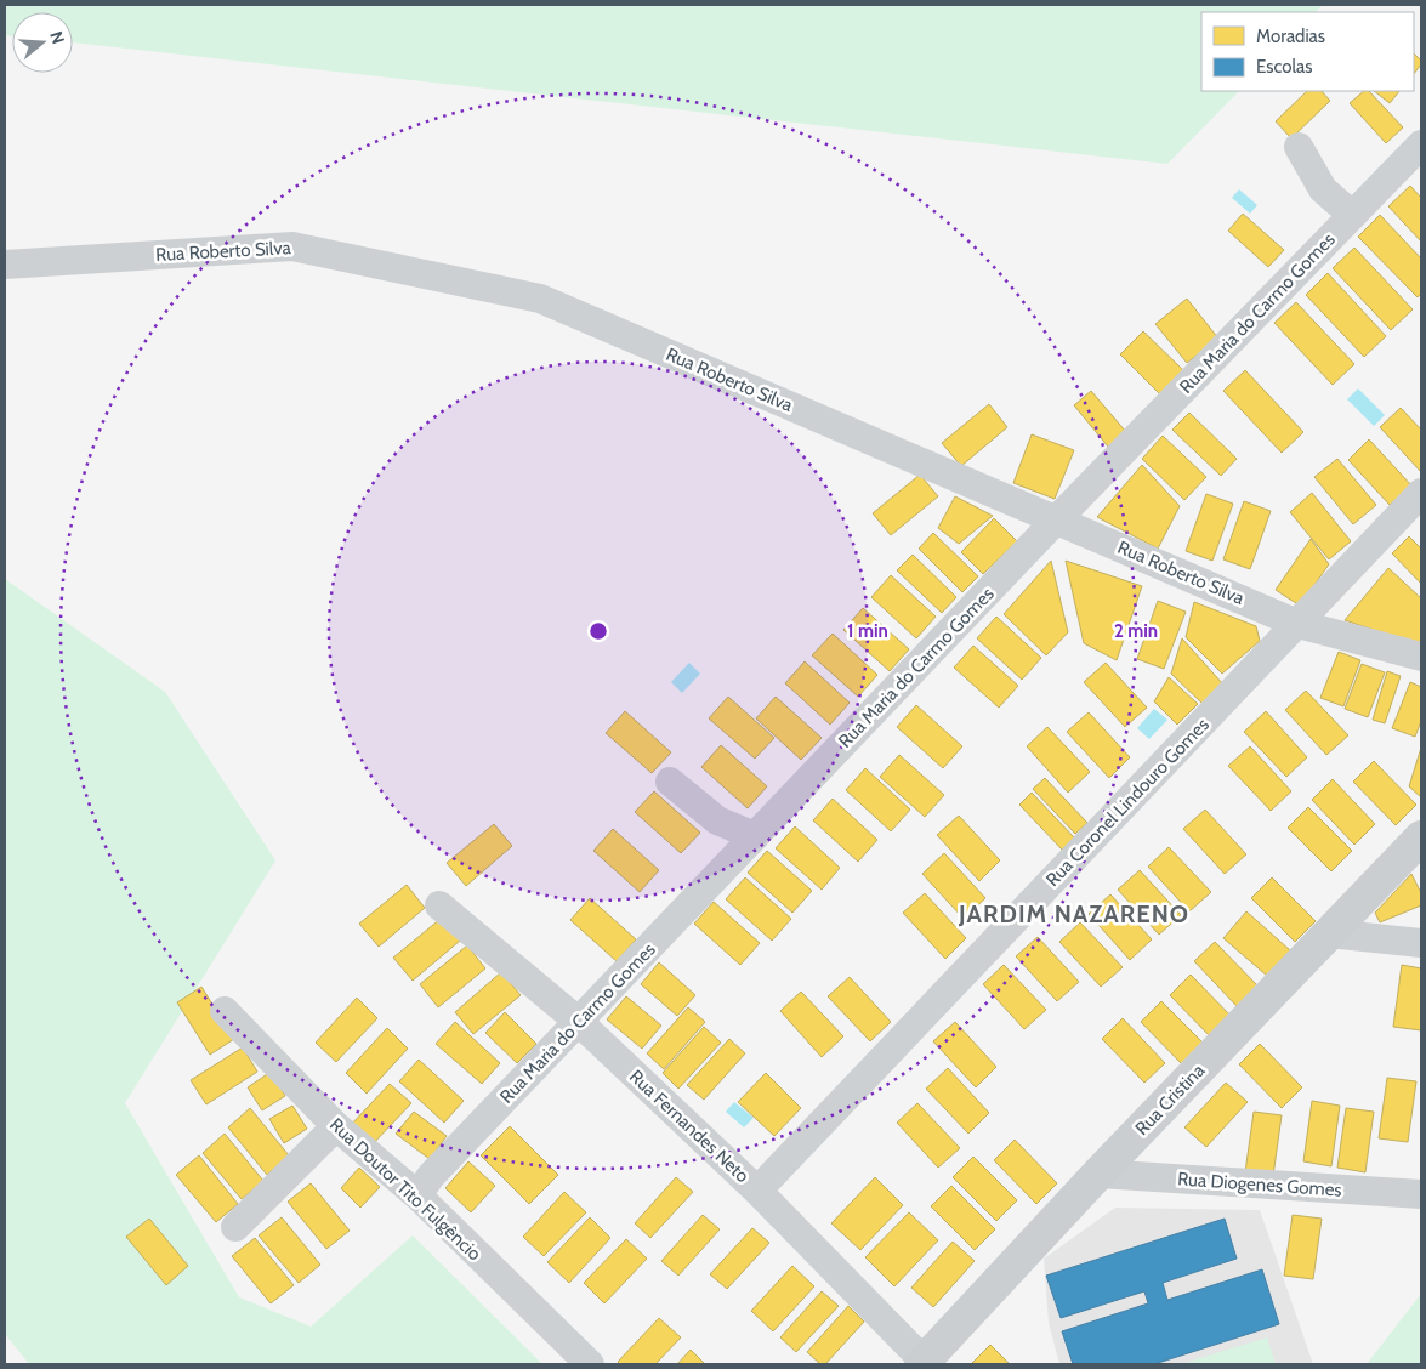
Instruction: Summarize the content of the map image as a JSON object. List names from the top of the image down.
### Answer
{
  "streets": {
    "main road": ["Rua Cristina"],
    "street": [
      "Rua Roberto Silva",
      "Rua Maria do Carmo Gomes",
      "Rua Coronel Lindouro Gomes",
      "Rua Fernandes Neto",
      "Rua Diogenes Gomes",
      "Rua Doutor Tito Fulgêncio"
    ]
  },
  "crossings": [
    ["Rua Roberto Silva", "Rua Maria do Carmo Gomes"],
    ["Rua Roberto Silva", "Rua Coronel Lindouro Gomes"],
    ["Rua Maria do Carmo Gomes", "Rua Fernandes Neto"],
    ["Rua Maria do Carmo Gomes", "Rua Doutor Tito Fulgêncio"],
    ["Rua Coronel Lindouro Gomes", "Rua Fernandes Neto"],
    ["Rua Cristina", "Rua Fernandes Neto"],
    ["Rua Cristina", "Rua Diogenes Gomes"]
  ],
  "districts": ["JARDIM NAZARENO"],
  "legend": ["Moradias", "Escolas"],
  "north": "right",
  "rings": ["1 min", "2 min"]
}
